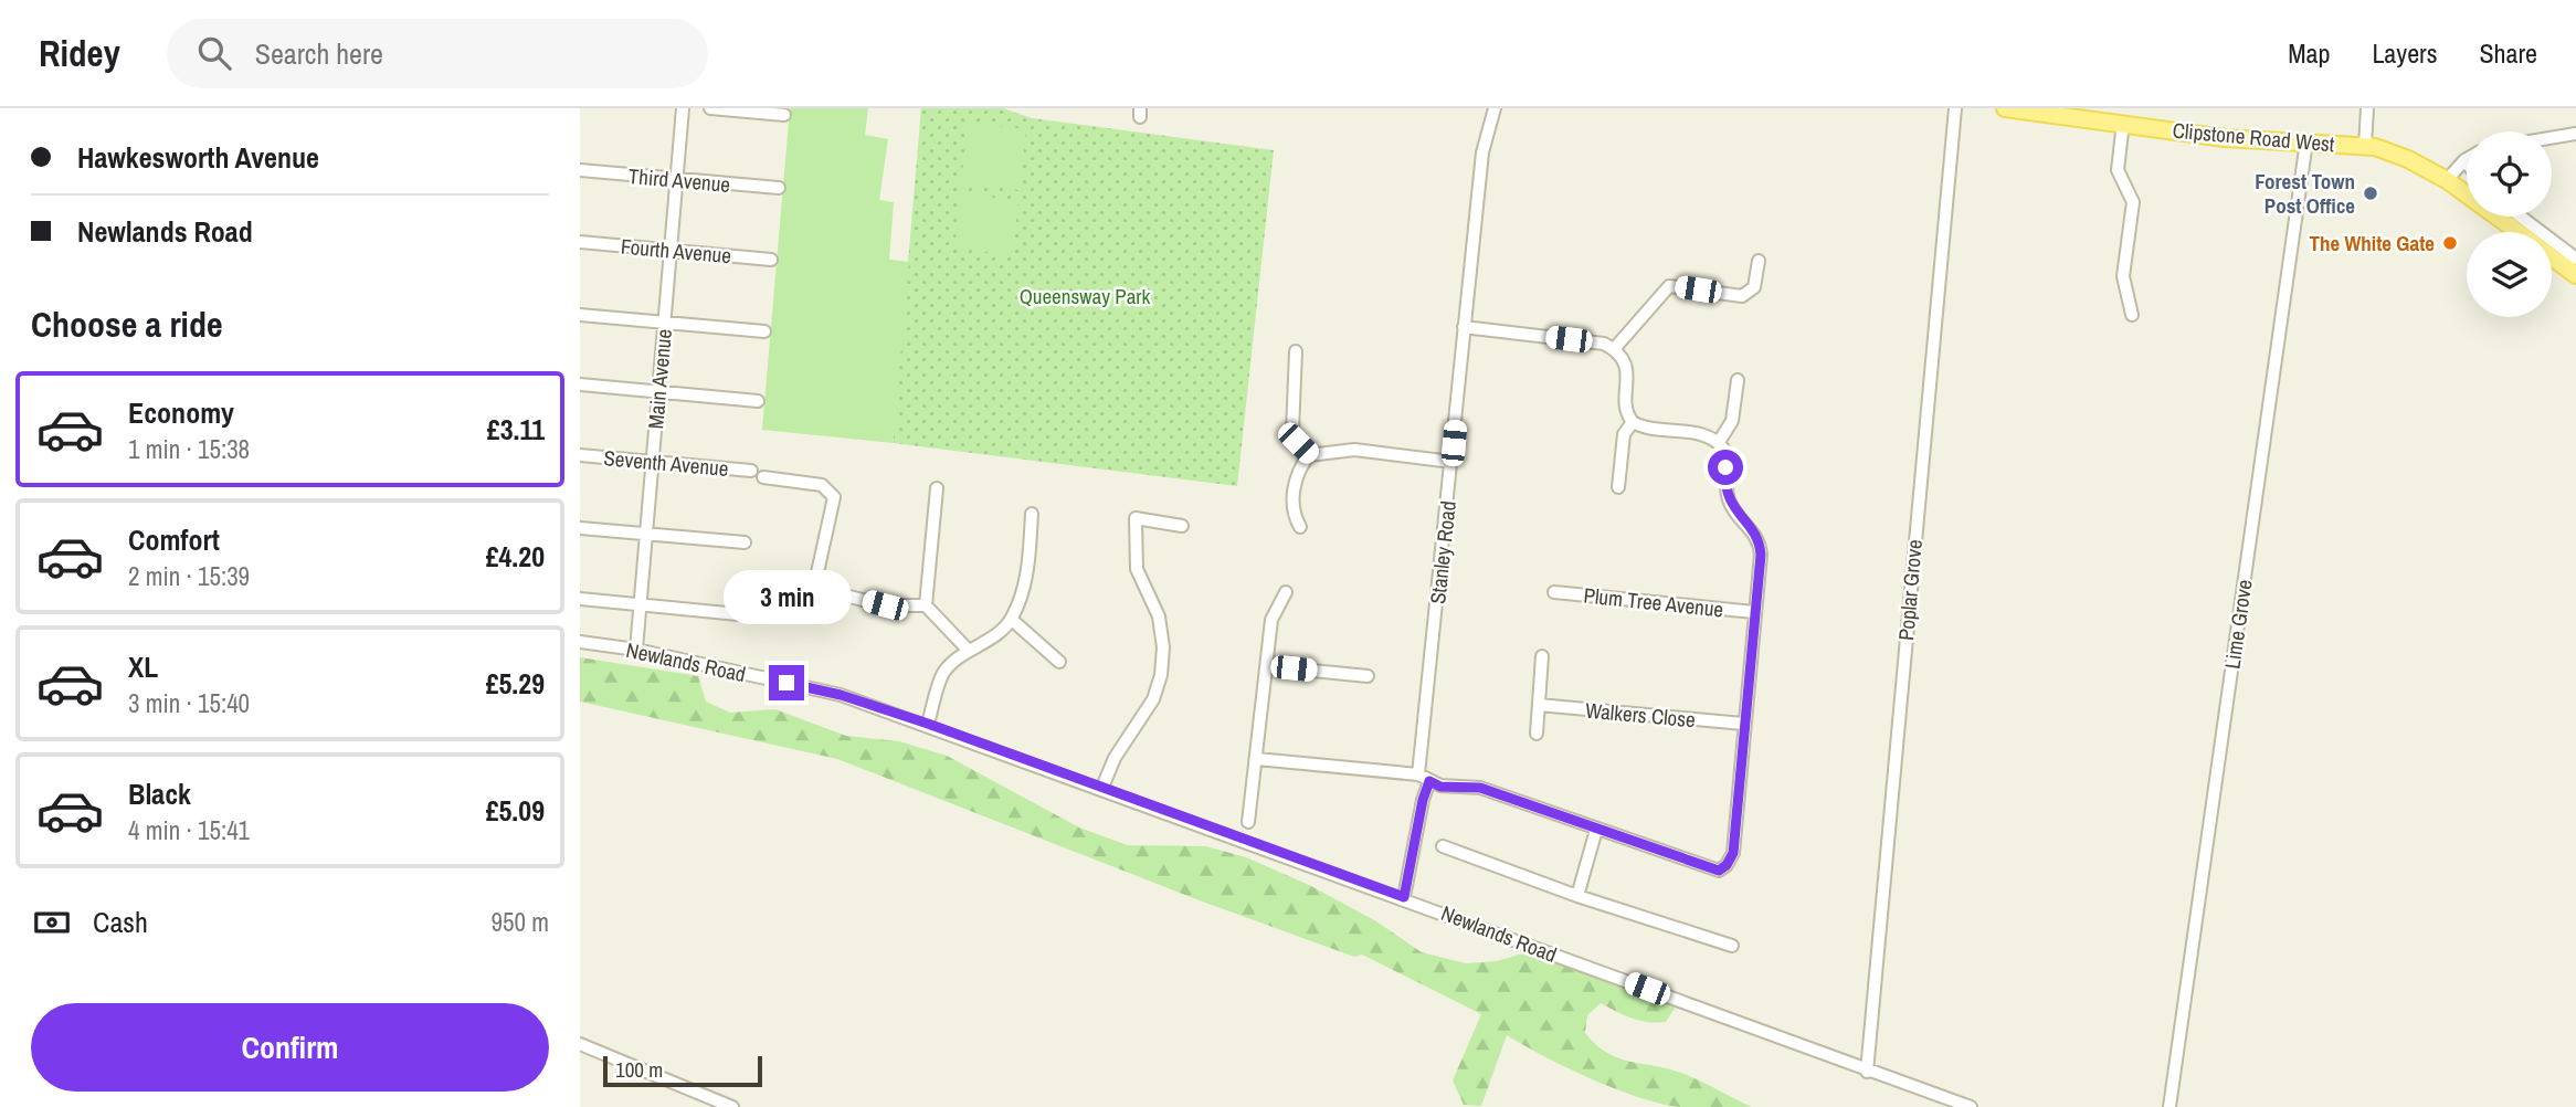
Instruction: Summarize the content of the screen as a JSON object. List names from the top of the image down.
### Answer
{
  "streets": {
    "main road": ["Clipstone Road West"],
    "street": [
      "Third Avenue",
      "Fourth Avenue",
      "Main Avenue",
      "Seventh Avenue",
      "Stanley Road",
      "Poplar Grove",
      "Plum Tree Avenue",
      "Lime Grove",
      "Newlands Road",
      "Walkers Close"
    ]
  },
  "crossings": [
    ["Clipstone Road West", "Lime Grove"],
    ["Third Avenue", "Main Avenue"],
    ["Fourth Avenue", "Main Avenue"],
    ["Main Avenue", "Seventh Avenue"],
    ["Main Avenue", "Newlands Road"],
    ["Poplar Grove", "Newlands Road"]
  ],
  "parks": ["Queensway Park"],
  "places": ["Forest Town Post Office", "The White Gate"],
  "scale_bar": "100 m",
  "page": {
    "header": "Ridey",
    "search": "Search here",
    "nav": ["Map", "Layers", "Share"],
    "banner": ["Hawkesworth Avenue", "Newlands Road"],
    "heading": "Choose a ride",
    "list": [
      {
        "name": "Economy",
        "note": "1 min · 15:38",
        "value": "£3.11"
      },
      {
        "name": "Comfort",
        "note": "2 min · 15:39",
        "value": "£4.20"
      },
      {
        "name": "XL",
        "note": "3 min · 15:40",
        "value": "£5.29"
      },
      {
        "name": "Black",
        "note": "4 min · 15:41",
        "value": "£5.09"
      }
    ],
    "bubble": "3 min",
    "pay": ["Cash", "950 m"],
    "buttons": "Confirm",
    "scale": "100 m"
  }
}
